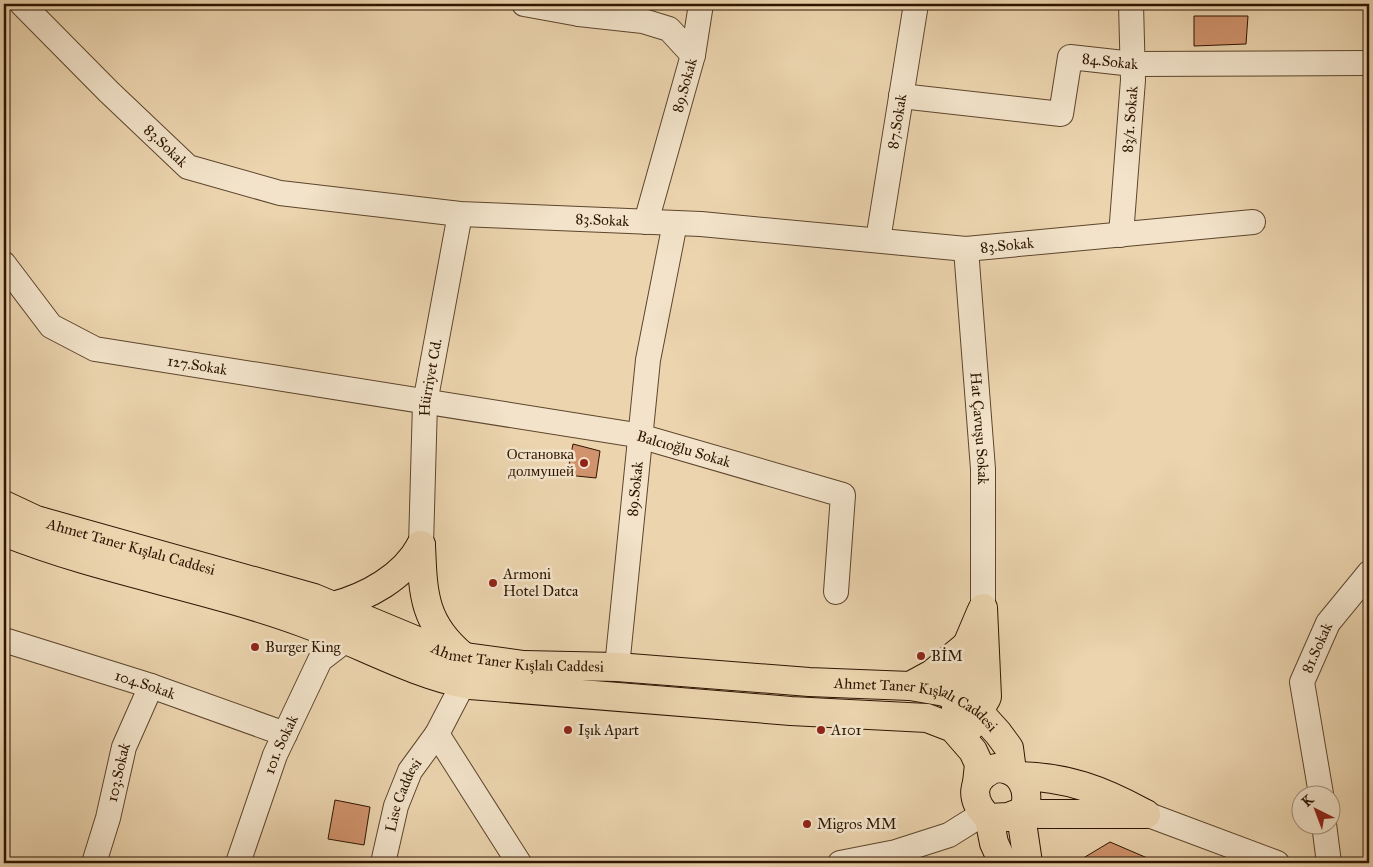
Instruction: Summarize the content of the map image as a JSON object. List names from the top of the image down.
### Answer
{
  "streets": {
    "main road": ["Ahmet Taner Kışlalı Caddesi"],
    "street": [
      "84.Sokak",
      "89.Sokak",
      "83/1. Sokak",
      "87.Sokak",
      "83.Sokak",
      "127.Sokak",
      "Hürriyet Cd.",
      "Hat Çavuşu Sokak",
      "Balcıoğlu Sokak",
      "81.Sokak",
      "104.Sokak",
      "101. Sokak",
      "103.Sokak",
      "Lise Caddesi"
    ]
  },
  "crossings": [
    ["84.Sokak", "83/1. Sokak"],
    ["84.Sokak", "87.Sokak"],
    ["89.Sokak", "83.Sokak"],
    ["89.Sokak", "Balcıoğlu Sokak"],
    ["89.Sokak", "Ahmet Taner Kışlalı Caddesi"],
    ["83/1. Sokak", "83.Sokak"],
    ["87.Sokak", "83.Sokak"],
    ["83.Sokak", "Hürriyet Cd."],
    ["83.Sokak", "Hat Çavuşu Sokak"],
    ["127.Sokak", "Hürriyet Cd."],
    ["127.Sokak", "Balcıoğlu Sokak"],
    ["Hürriyet Cd.", "Balcıoğlu Sokak"],
    ["Ahmet Taner Kışlalı Caddesi", "101. Sokak"],
    ["Ahmet Taner Kışlalı Caddesi", "Lise Caddesi"],
    ["104.Sokak", "101. Sokak"],
    ["104.Sokak", "103.Sokak"]
  ],
  "places": [
    "Остановка долмушей",
    "Armoni Hotel Datca",
    "Burger King",
    "BİM",
    "Işık Apart",
    "A101",
    "Migros MM"
  ],
  "north": "top left"
}
